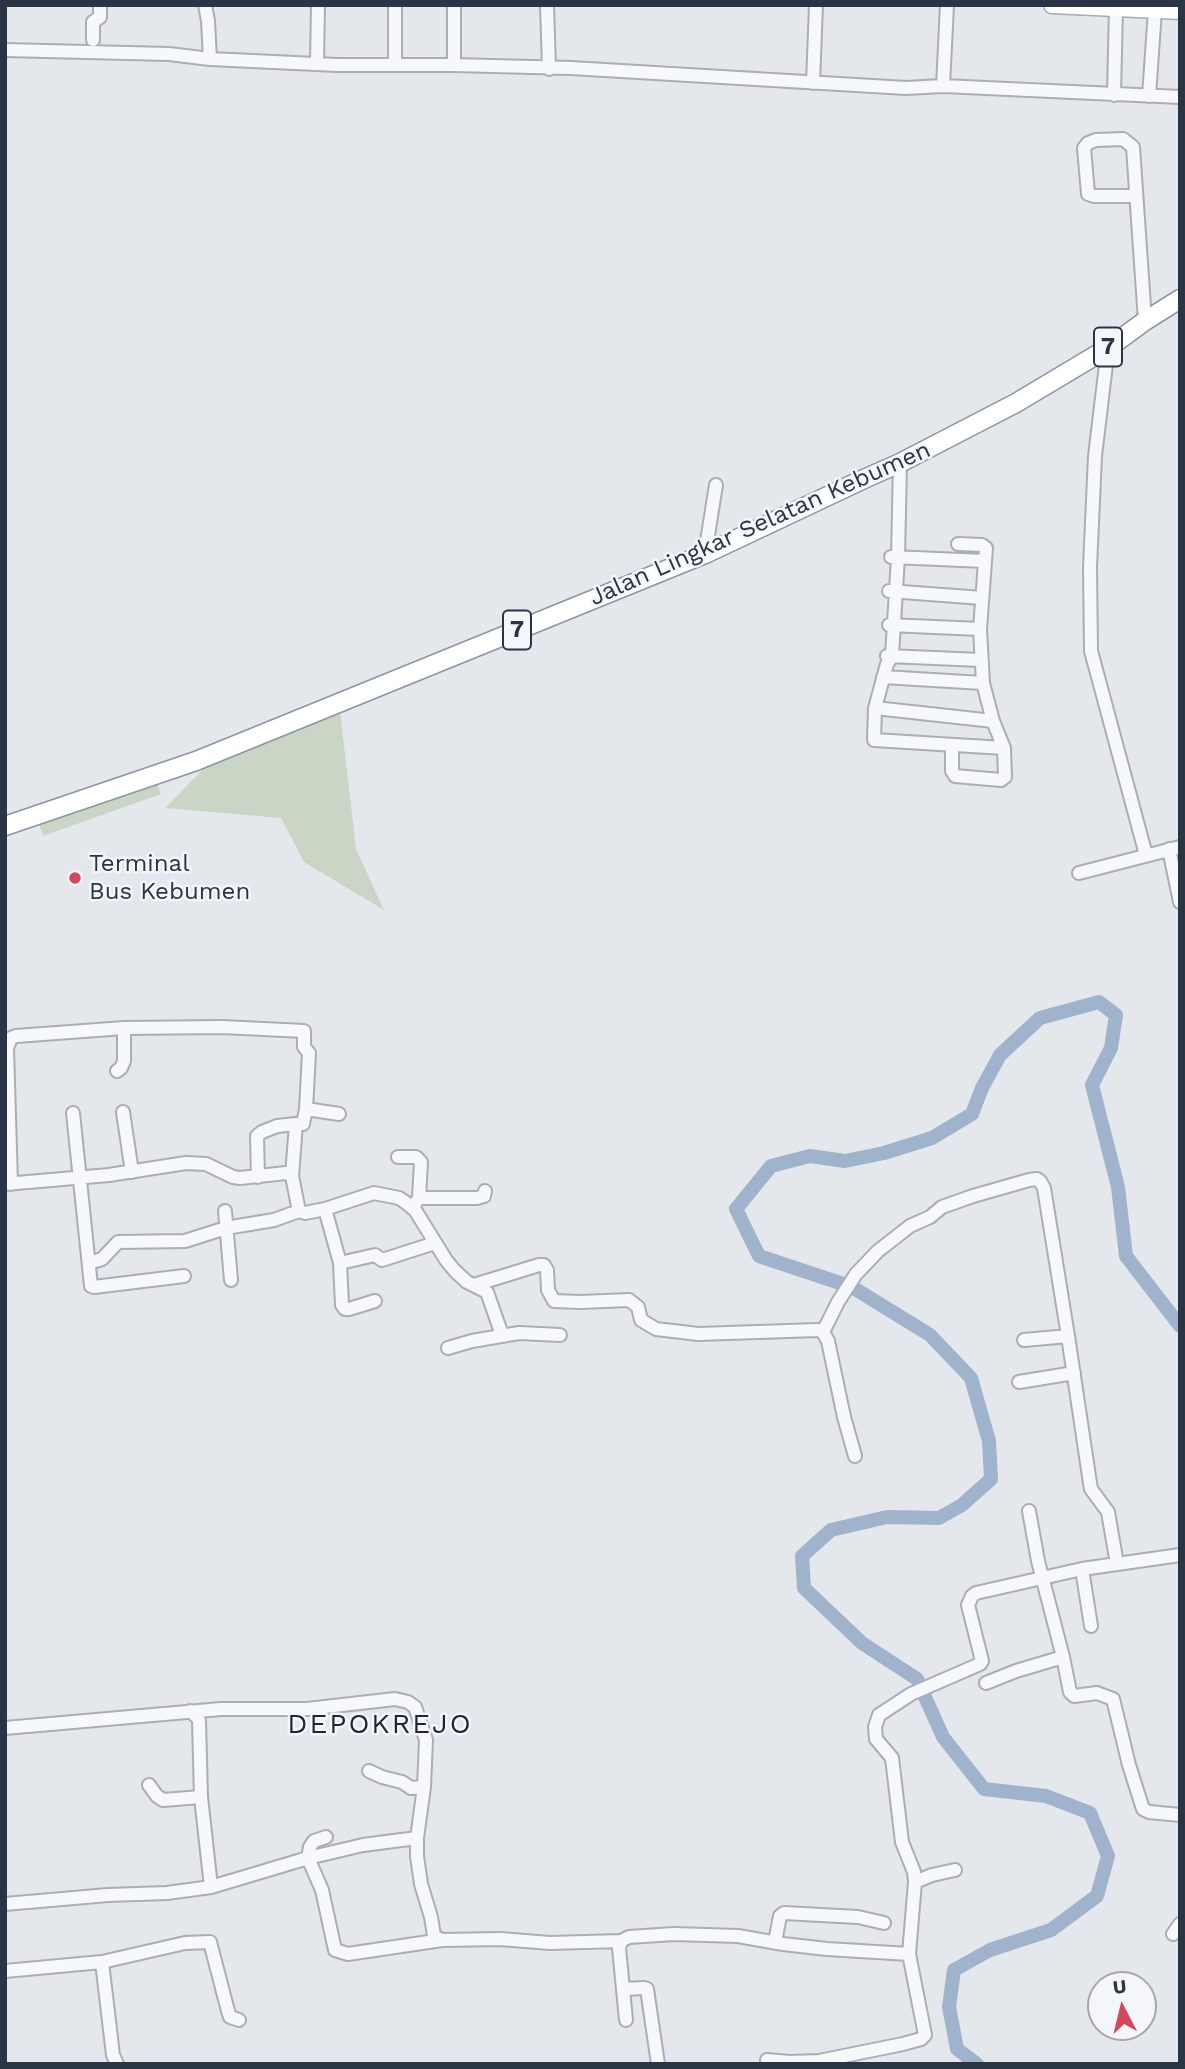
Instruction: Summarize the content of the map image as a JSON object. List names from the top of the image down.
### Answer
{
  "streets": {
    "highway": ["7", "Jalan Lingkar Selatan Kebumen"]
  },
  "districts": ["DEPOKREJO"],
  "places": ["Terminal Bus Kebumen"],
  "north": "top"
}
